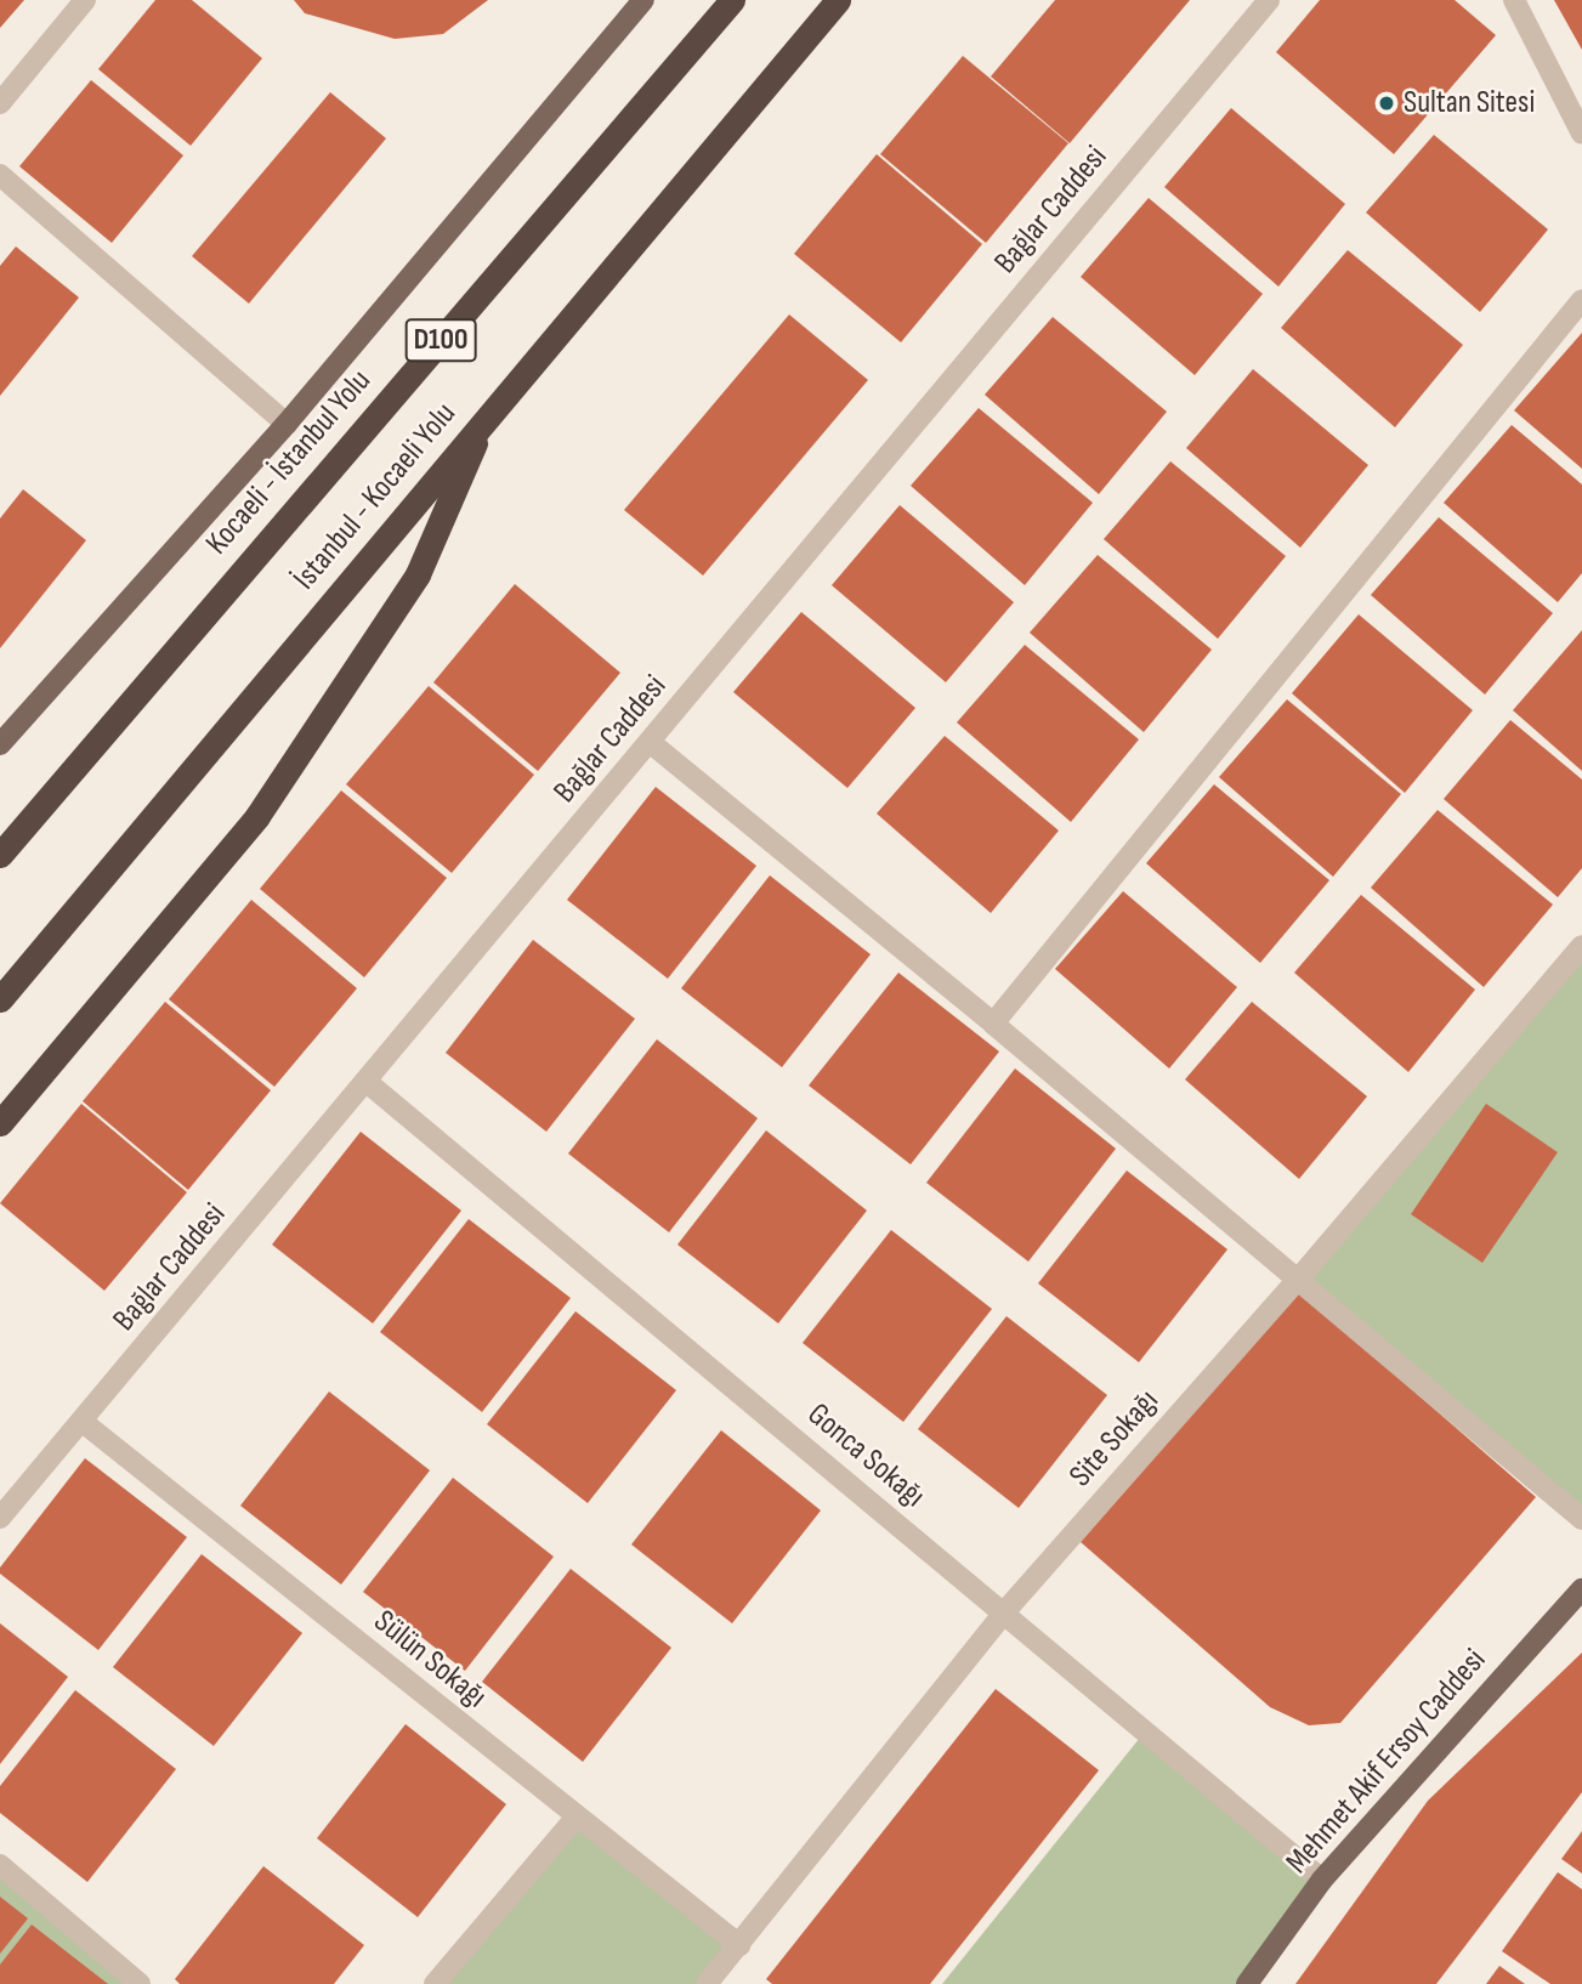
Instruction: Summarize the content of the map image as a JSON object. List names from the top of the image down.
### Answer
{
  "streets": {
    "highway": ["D100", "Kocaeli - İstanbul Yolu", "İstanbul - Kocaeli Yolu"],
    "main road": ["Mehmet Akif Ersoy Caddesi"],
    "street": [
      "Bağlar Caddesi",
      "Site Sokağı",
      "Gonca Sokağı",
      "Sülün Sokağı"
    ]
  },
  "crossings": [
    ["Bağlar Caddesi", "Gonca Sokağı"],
    ["Bağlar Caddesi", "Sülün Sokağı"],
    ["Site Sokağı", "Gonca Sokağı"],
    ["Site Sokağı", "Sülün Sokağı"],
    ["Gonca Sokağı", "Mehmet Akif Ersoy Caddesi"]
  ],
  "places": ["Sultan Sitesi"]
}
